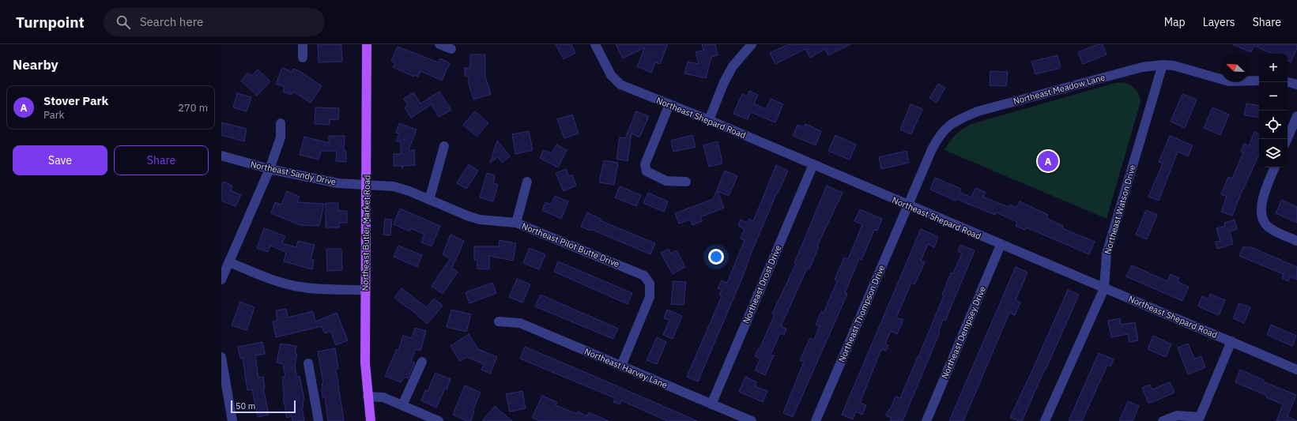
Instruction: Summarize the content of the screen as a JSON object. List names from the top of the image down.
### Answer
{
  "streets": {
    "main road": ["Northeast Butler Market Road"],
    "street": [
      "Northeast Meadow Lane",
      "Northeast Shepard Road",
      "Northeast Sandy Drive",
      "Northeast Watson Drive",
      "Northeast Pilot Butte Drive",
      "Northeast Drost Drive",
      "Northeast Thompson Drive",
      "Northeast Dempsey Drive",
      "Northeast Harvey Lane"
    ]
  },
  "crossings": [
    ["Northeast Meadow Lane", "Northeast Shepard Road"],
    ["Northeast Meadow Lane", "Northeast Watson Drive"],
    ["Northeast Meadow Lane", "Northeast Thompson Drive"],
    ["Northeast Shepard Road", "Northeast Watson Drive"],
    ["Northeast Shepard Road", "Northeast Drost Drive"],
    ["Northeast Shepard Road", "Northeast Thompson Drive"],
    ["Northeast Shepard Road", "Northeast Dempsey Drive"],
    ["Northeast Sandy Drive", "Northeast Butler Market Road"],
    ["Northeast Sandy Drive", "Northeast Pilot Butte Drive"],
    ["Northeast Butler Market Road", "Northeast Pilot Butte Drive"],
    ["Northeast Pilot Butte Drive", "Northeast Harvey Lane"],
    ["Northeast Drost Drive", "Northeast Harvey Lane"]
  ],
  "scale_bar": "50 m",
  "north": "top left",
  "page": {
    "header": "Turnpoint",
    "search": "Search here",
    "nav": ["Map", "Layers", "Share"],
    "heading": "Nearby",
    "map_buttons": ["+", "−"],
    "list": [
      {
        "mark": "A",
        "name": "Stover Park",
        "note": "Park",
        "value": "270 m"
      }
    ],
    "buttons": ["Save", "Share"],
    "pins": "A",
    "scale": "50 m"
  }
}
